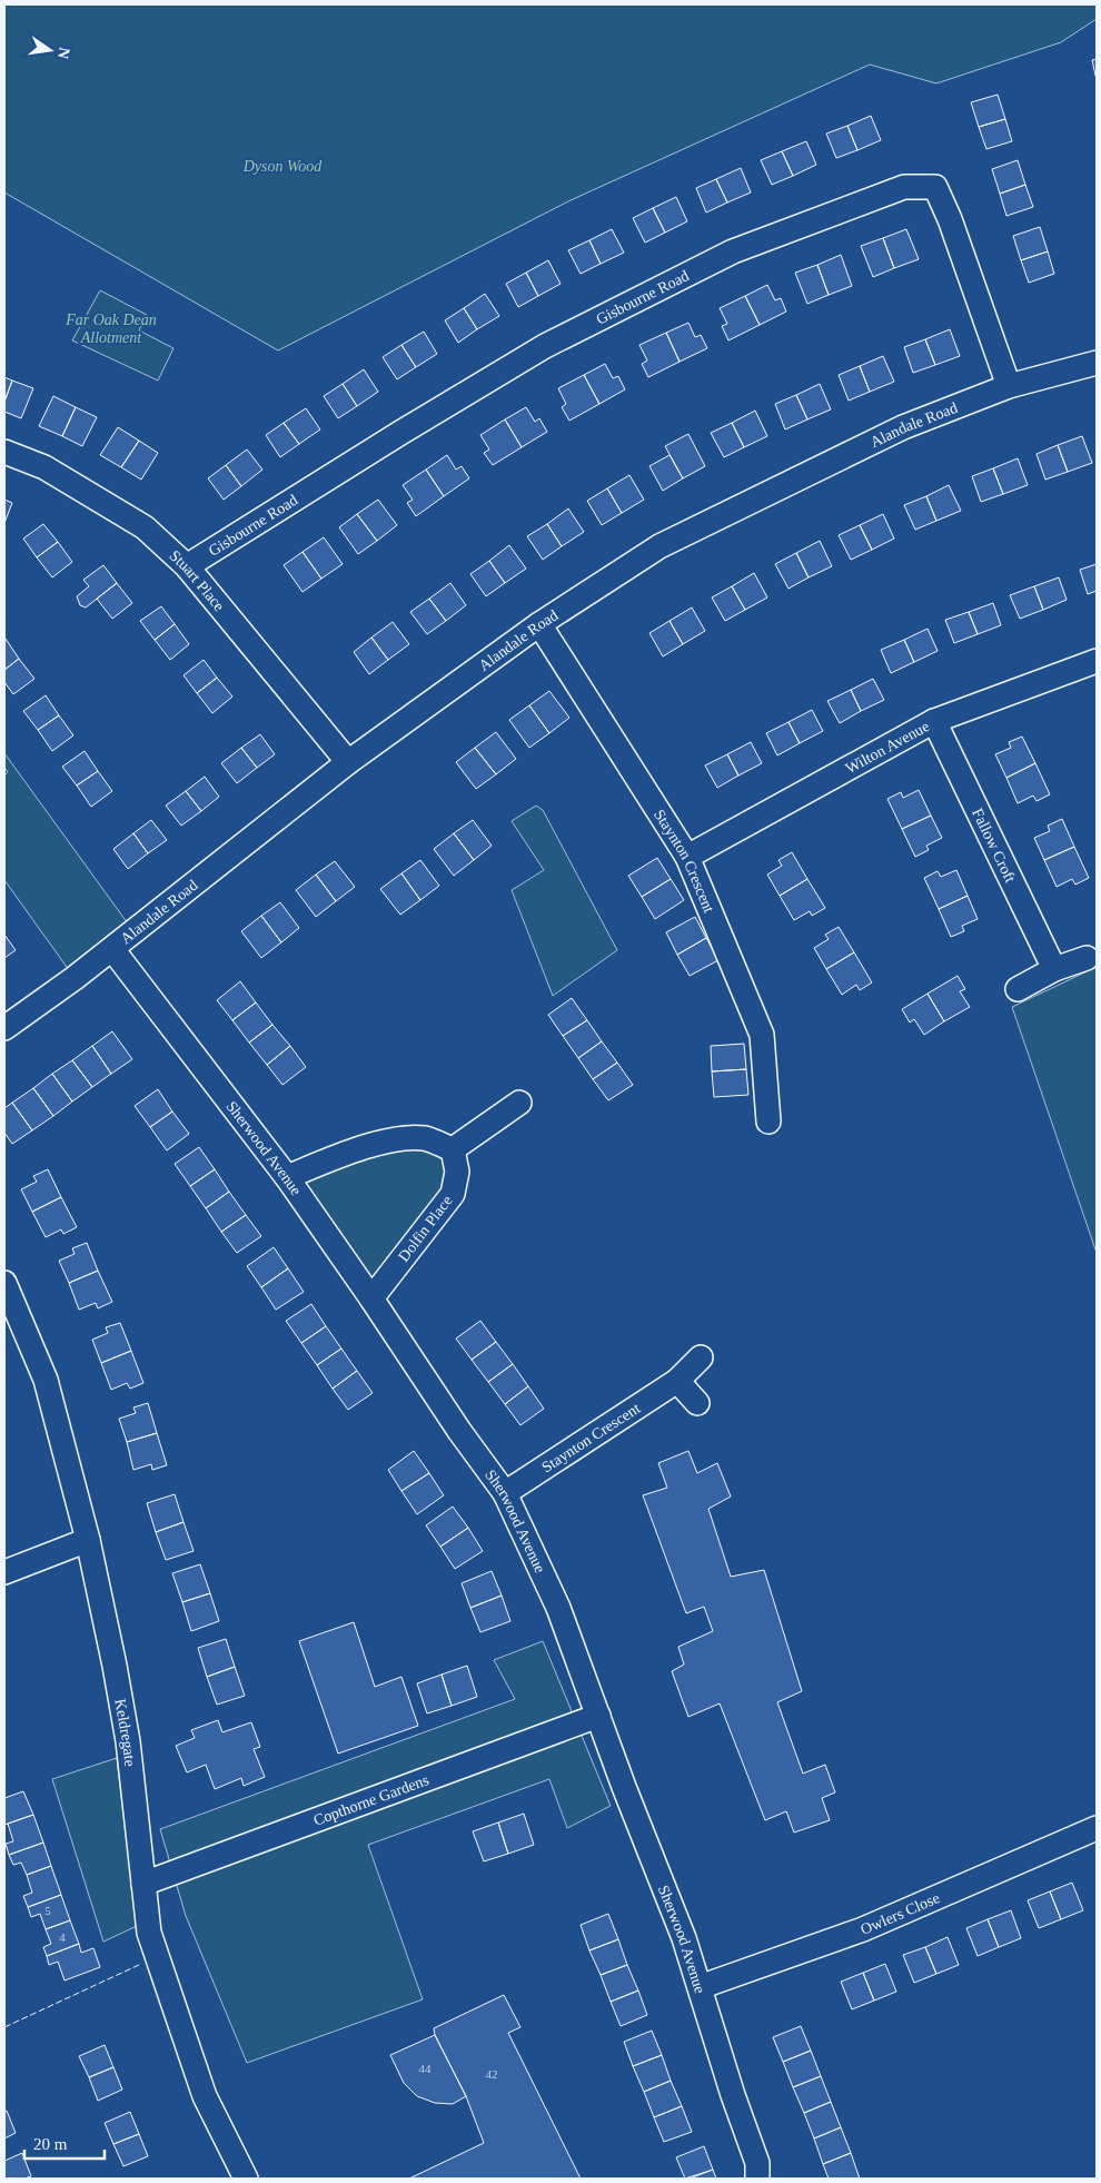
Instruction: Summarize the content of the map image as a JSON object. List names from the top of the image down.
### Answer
{
  "streets": {
    "street": [
      "Gisbourne Road",
      "Alandale Road",
      "Stuart Place",
      "Wilton Avenue",
      "Fallow Croft",
      "Staynton Crescent",
      "Sherwood Avenue",
      "Dolfin Place",
      "Keldregate",
      "Copthorne Gardens",
      "Owlers Close"
    ]
  },
  "crossings": [
    ["Gisbourne Road", "Alandale Road"],
    ["Gisbourne Road", "Stuart Place"],
    ["Alandale Road", "Stuart Place"],
    ["Alandale Road", "Staynton Crescent"],
    ["Alandale Road", "Sherwood Avenue"],
    ["Wilton Avenue", "Fallow Croft"],
    ["Wilton Avenue", "Staynton Crescent"],
    ["Staynton Crescent", "Sherwood Avenue"],
    ["Sherwood Avenue", "Dolfin Place"],
    ["Sherwood Avenue", "Copthorne Gardens"],
    ["Sherwood Avenue", "Owlers Close"],
    ["Keldregate", "Copthorne Gardens"]
  ],
  "parks": ["Dyson Wood", "Far Oak Dean Allotment"],
  "house_numbers": [
    "5",
    "4",
    "44",
    "42"
  ],
  "scale_bar": "20 m",
  "north": "right"
}
